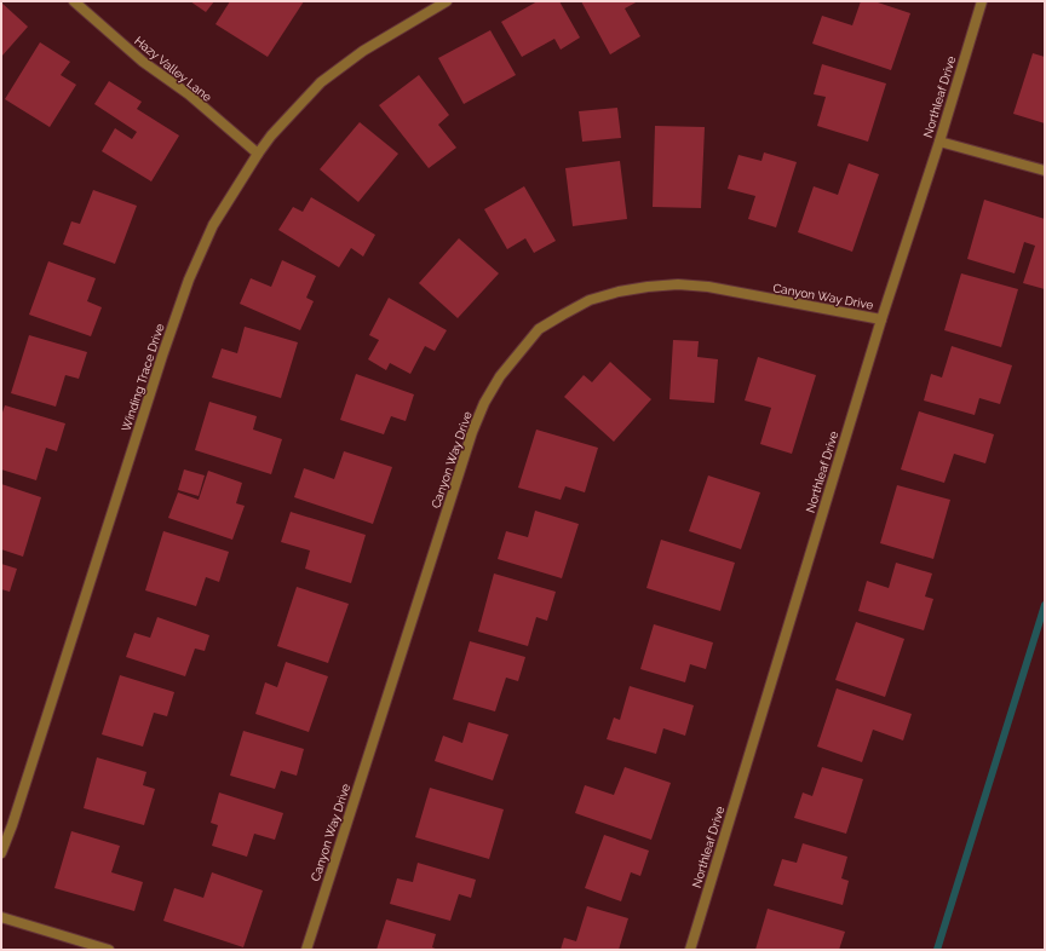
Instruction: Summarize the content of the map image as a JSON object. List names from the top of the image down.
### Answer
{
  "streets": {
    "street": [
      "Hazy Valley Lane",
      "Northleaf Drive",
      "Canyon Way Drive",
      "Winding Trace Drive"
    ]
  },
  "crossings": [
    ["Hazy Valley Lane", "Winding Trace Drive"],
    ["Northleaf Drive", "Canyon Way Drive"]
  ]
}
